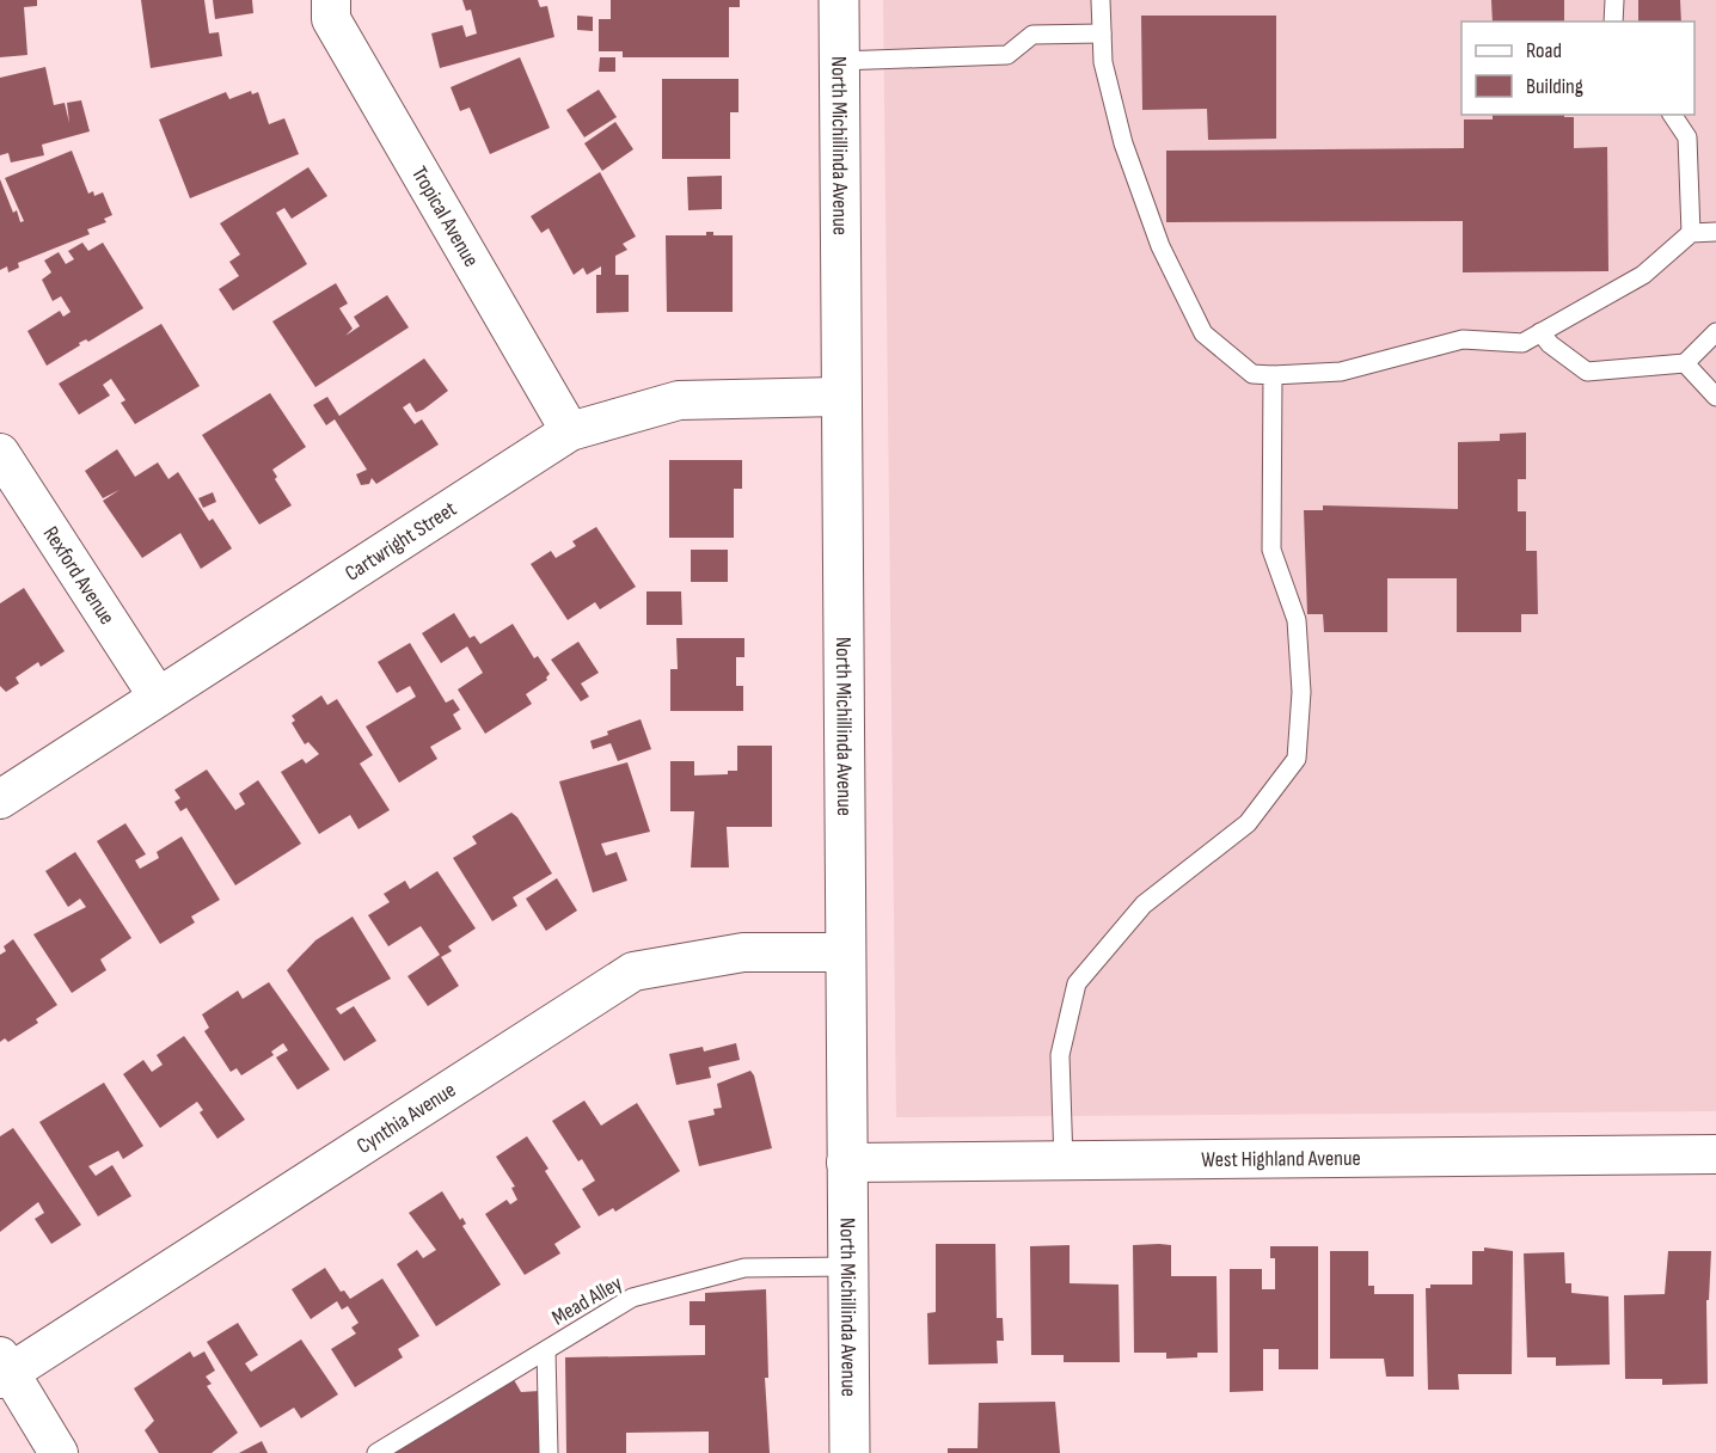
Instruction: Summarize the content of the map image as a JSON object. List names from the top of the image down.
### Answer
{
  "streets": {
    "street": [
      "North Michillinda Avenue",
      "Tropical Avenue",
      "Cartwright Street",
      "Rexford Avenue",
      "Cynthia Avenue",
      "West Highland Avenue"
    ],
    "lane": ["Mead Alley"]
  },
  "crossings": [
    ["North Michillinda Avenue", "Cartwright Street"],
    ["North Michillinda Avenue", "Cynthia Avenue"],
    ["North Michillinda Avenue", "West Highland Avenue"],
    ["North Michillinda Avenue", "Mead Alley"],
    ["Tropical Avenue", "Cartwright Street"],
    ["Cartwright Street", "Rexford Avenue"]
  ],
  "legend": ["Road", "Building"]
}
